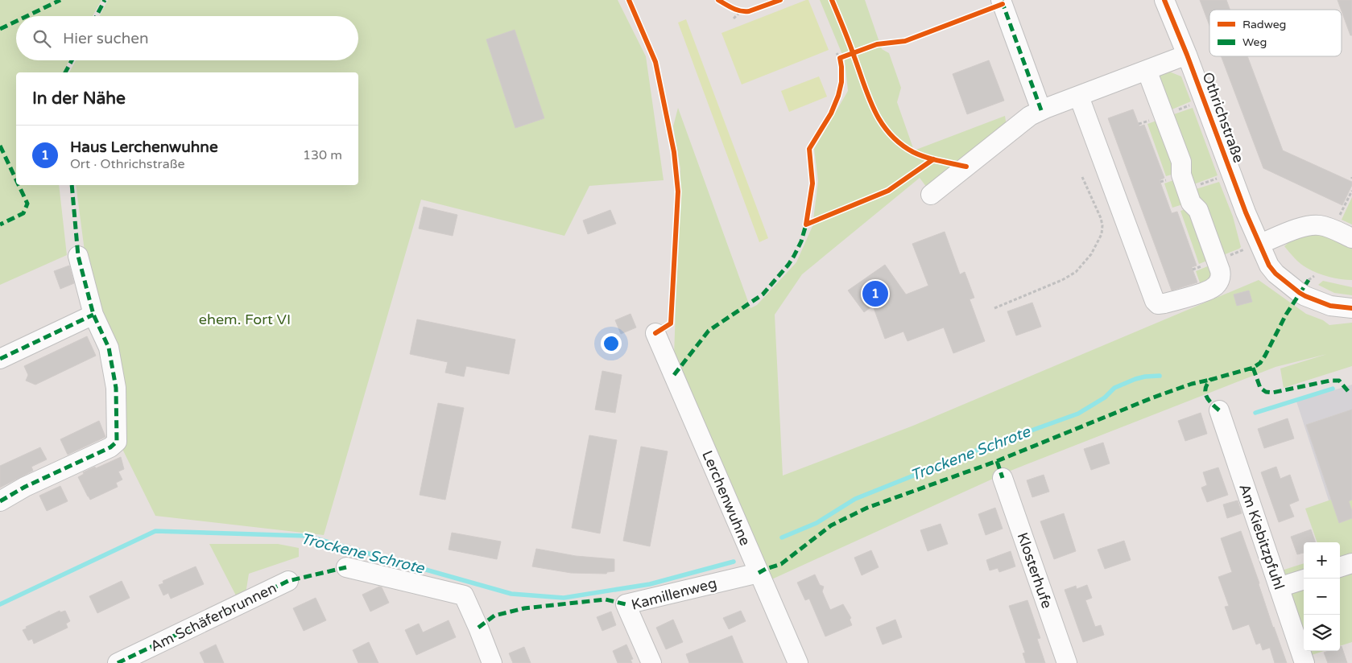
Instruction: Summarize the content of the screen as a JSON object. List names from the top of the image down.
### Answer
{
  "streets": {
    "street": [
      "Othrichstraße",
      "Lerchenwuhne",
      "Am Kiebitzpfuhl",
      "Klosterhufe",
      "Kamillenweg",
      "Am Schäferbrunnen"
    ]
  },
  "crossings": [
    ["Lerchenwuhne", "Kamillenweg"]
  ],
  "water": ["Trockene Schrote"],
  "parks": ["ehem. Fort VI"],
  "legend": ["Radweg", "Weg"],
  "page": {
    "search": "Hier suchen",
    "heading": "In der Nähe",
    "list": [
      {
        "mark": "1",
        "name": "Haus Lerchenwuhne",
        "note": "Ort · Othrichstraße",
        "value": "130 m"
      }
    ],
    "pins": "1",
    "map_buttons": ["+", "−"]
  }
}
